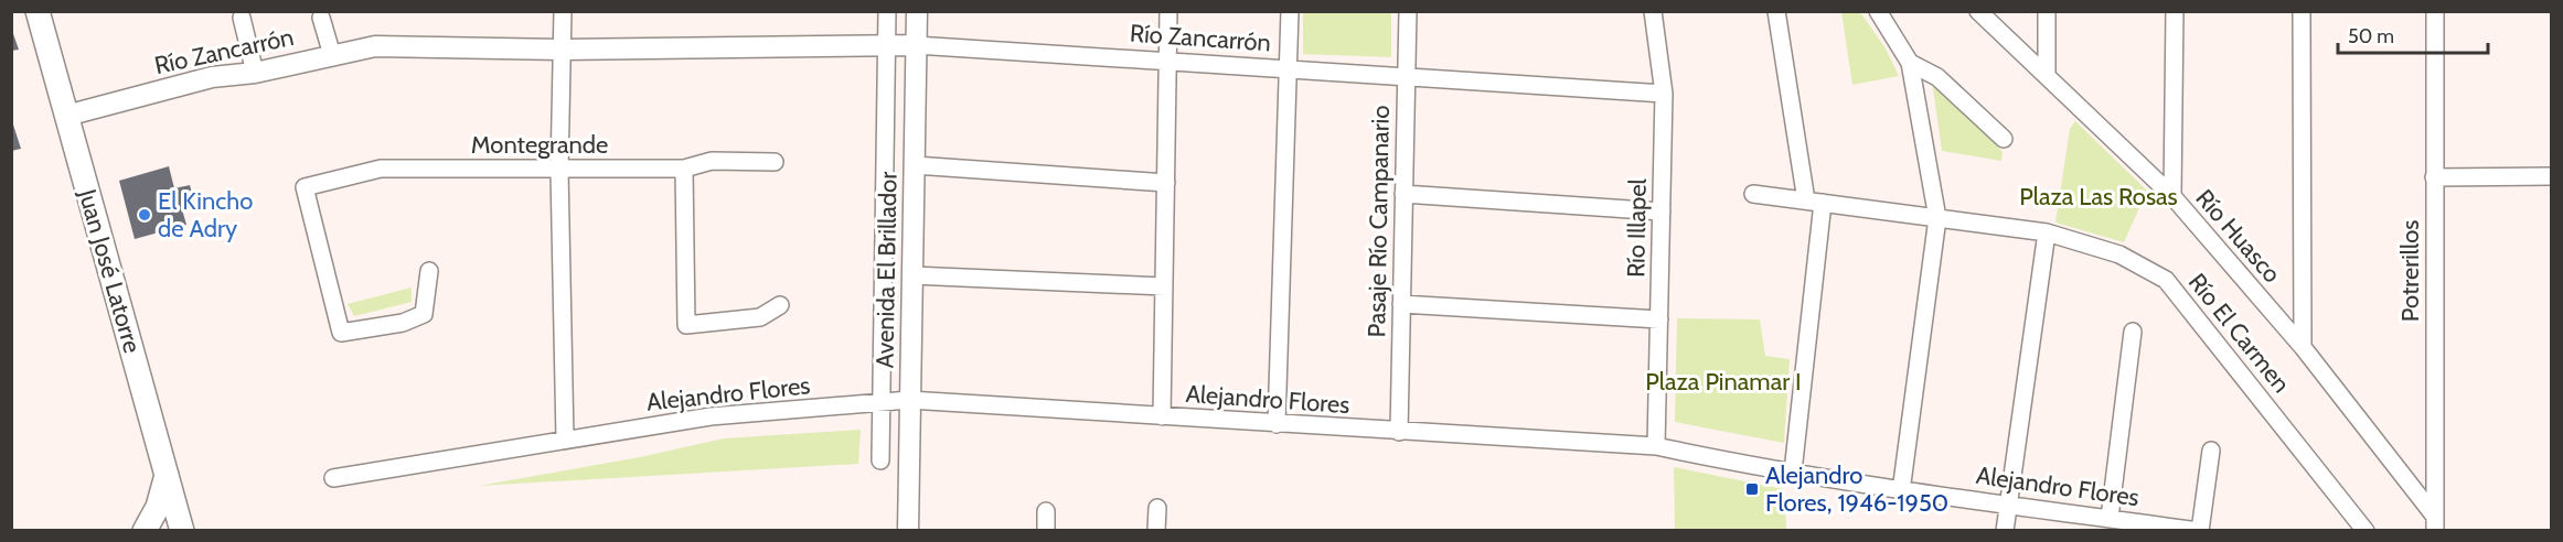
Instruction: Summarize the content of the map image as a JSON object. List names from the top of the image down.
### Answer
{
  "streets": {
    "main road": ["Juan José Latorre"],
    "street": [
      "Río Zancarrón",
      "Montegrande",
      "Pasaje Río Campanario",
      "Río Illapel",
      "Río Huasco",
      "Avenida El Brillador",
      "Potrerillos",
      "Río El Carmen",
      "Alejandro Flores"
    ]
  },
  "crossings": [
    ["Río Zancarrón", "Pasaje Río Campanario"],
    ["Río Zancarrón", "Río Illapel"],
    ["Río Zancarrón", "Avenida El Brillador"],
    ["Río Zancarrón", "Juan José Latorre"],
    ["Pasaje Río Campanario", "Alejandro Flores"],
    ["Río Illapel", "Alejandro Flores"],
    ["Río Huasco", "Potrerillos"],
    ["Avenida El Brillador", "Alejandro Flores"]
  ],
  "parks": ["Plaza Las Rosas", "Plaza Pinamar I"],
  "places": {
    "other": ["El Kincho de Adry"],
    "transit": ["Alejandro Flores, 1946-1950"]
  },
  "scale_bar": "50 m"
}
